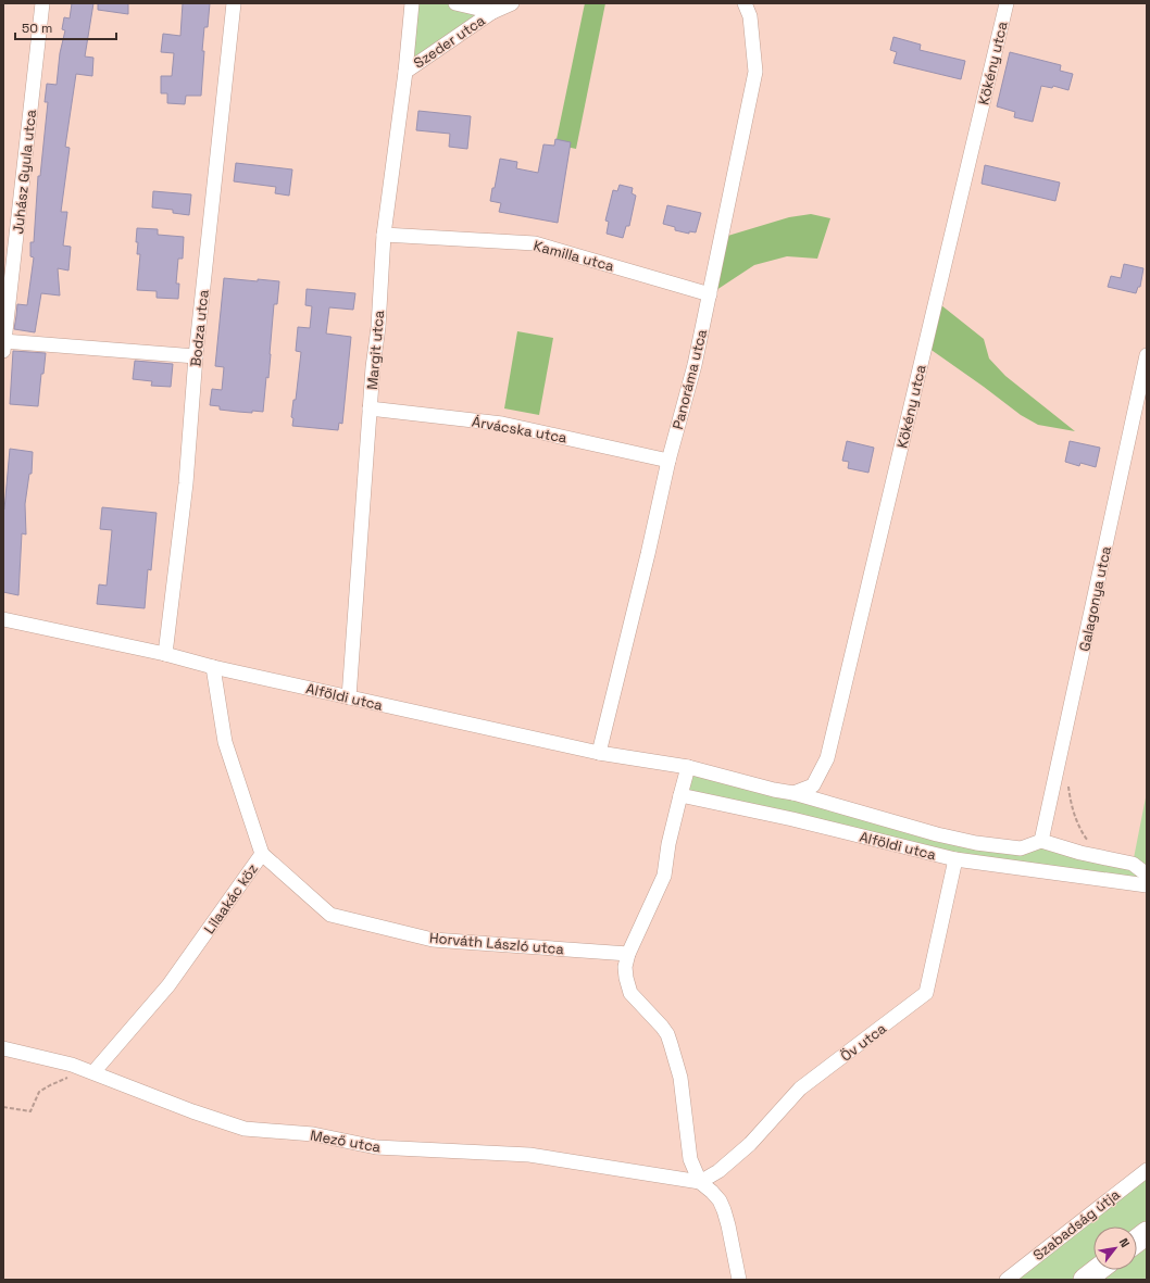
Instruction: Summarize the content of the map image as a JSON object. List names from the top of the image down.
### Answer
{
  "streets": {
    "street": [
      "Szeder utca",
      "Kökény utca",
      "Juhász Gyula utca",
      "Kamilla utca",
      "Bodza utca",
      "Margit utca",
      "Panoráma utca",
      "Árvácska utca",
      "Galagonya utca",
      "Alföldi utca",
      "Lilaakác köz",
      "Horváth László utca",
      "Öv utca",
      "Mező utca",
      "Szabadság útja"
    ]
  },
  "crossings": [
    ["Szeder utca", "Margit utca"],
    ["Kökény utca", "Alföldi utca"],
    ["Juhász Gyula utca", "Bodza utca"],
    ["Kamilla utca", "Margit utca"],
    ["Kamilla utca", "Panoráma utca"],
    ["Bodza utca", "Alföldi utca"],
    ["Margit utca", "Árvácska utca"],
    ["Margit utca", "Alföldi utca"],
    ["Panoráma utca", "Árvácska utca"],
    ["Panoráma utca", "Alföldi utca"],
    ["Galagonya utca", "Alföldi utca"],
    ["Alföldi utca", "Lilaakác köz"],
    ["Alföldi utca", "Öv utca"],
    ["Lilaakác köz", "Horváth László utca"],
    ["Lilaakác köz", "Mező utca"],
    ["Öv utca", "Mező utca"]
  ],
  "scale_bar": "50 m",
  "north": "top right"
}
